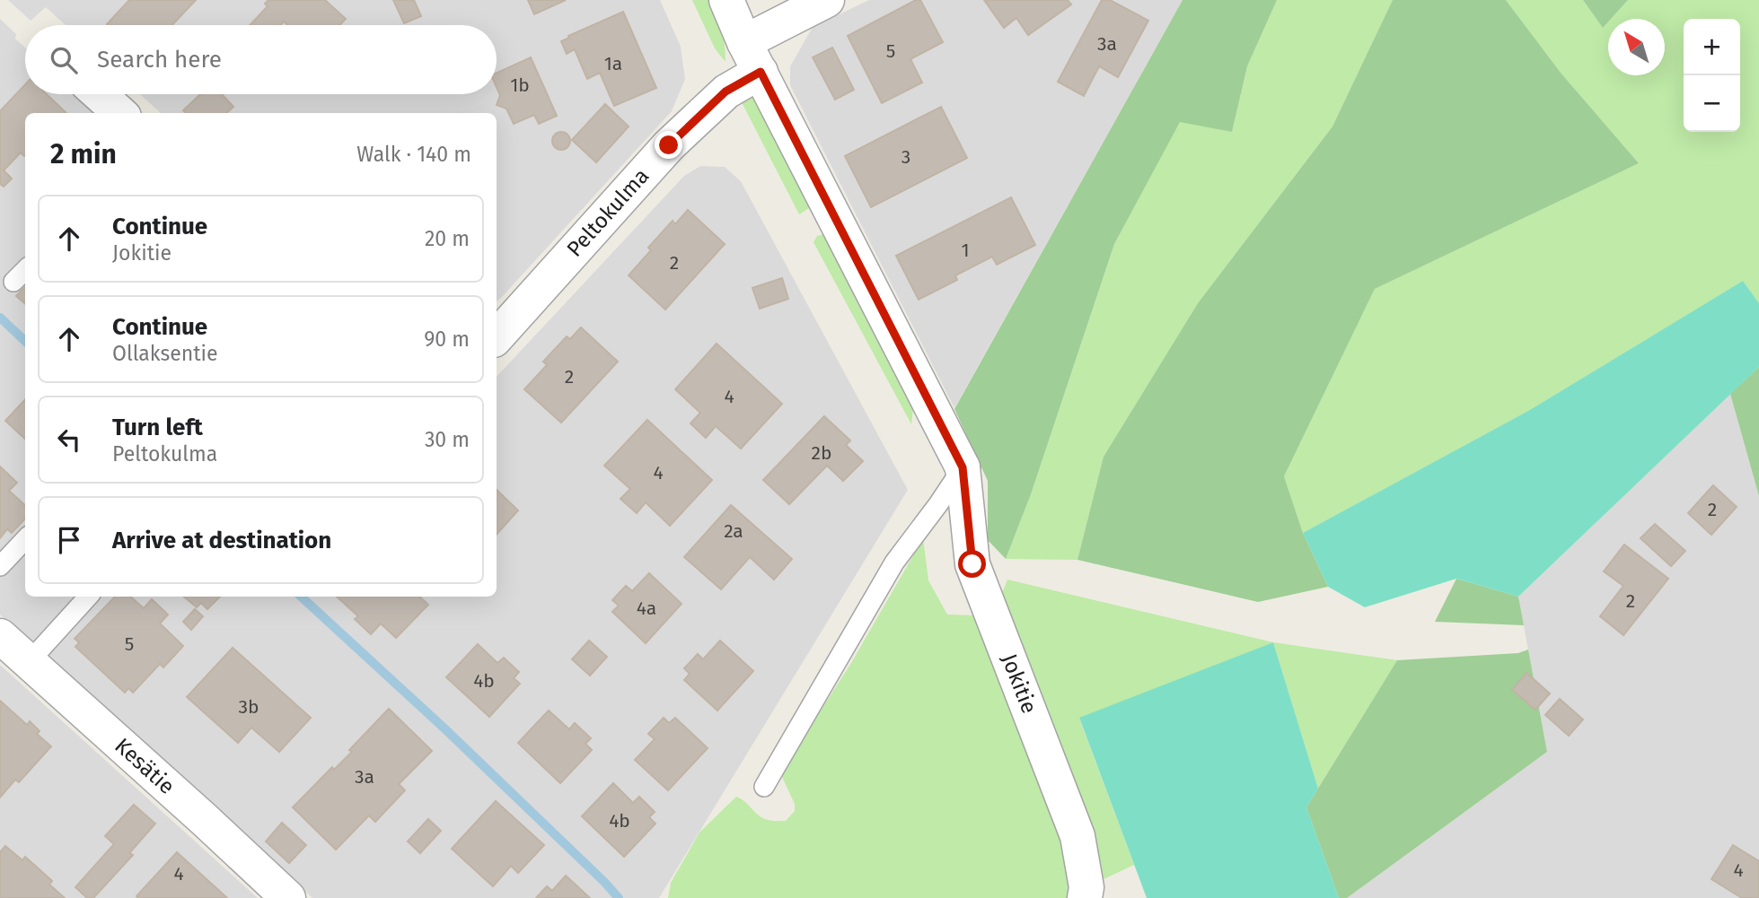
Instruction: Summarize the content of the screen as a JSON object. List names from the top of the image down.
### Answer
{
  "streets": {
    "street": ["Peltokulma", "Jokitie", "Kesätie"]
  },
  "house_numbers": [
    "3a",
    "5",
    "1a",
    "1b",
    "3",
    "1",
    "2",
    "2",
    "4",
    "2b",
    "4",
    "2",
    "2a",
    "2",
    "4a",
    "5",
    "4b",
    "3b",
    "3a",
    "4b",
    "4",
    "4"
  ],
  "north": "top left",
  "page": {
    "map_buttons": ["+", "−"],
    "search": "Search here",
    "heading": ["2 min", "Walk · 140 m"],
    "list": [
      ["Continue", "Jokitie", "20 m"],
      ["Continue", "Ollaksentie", "90 m"],
      ["Turn left", "Peltokulma", "30 m"],
      "Arrive at destination"
    ]
  }
}
